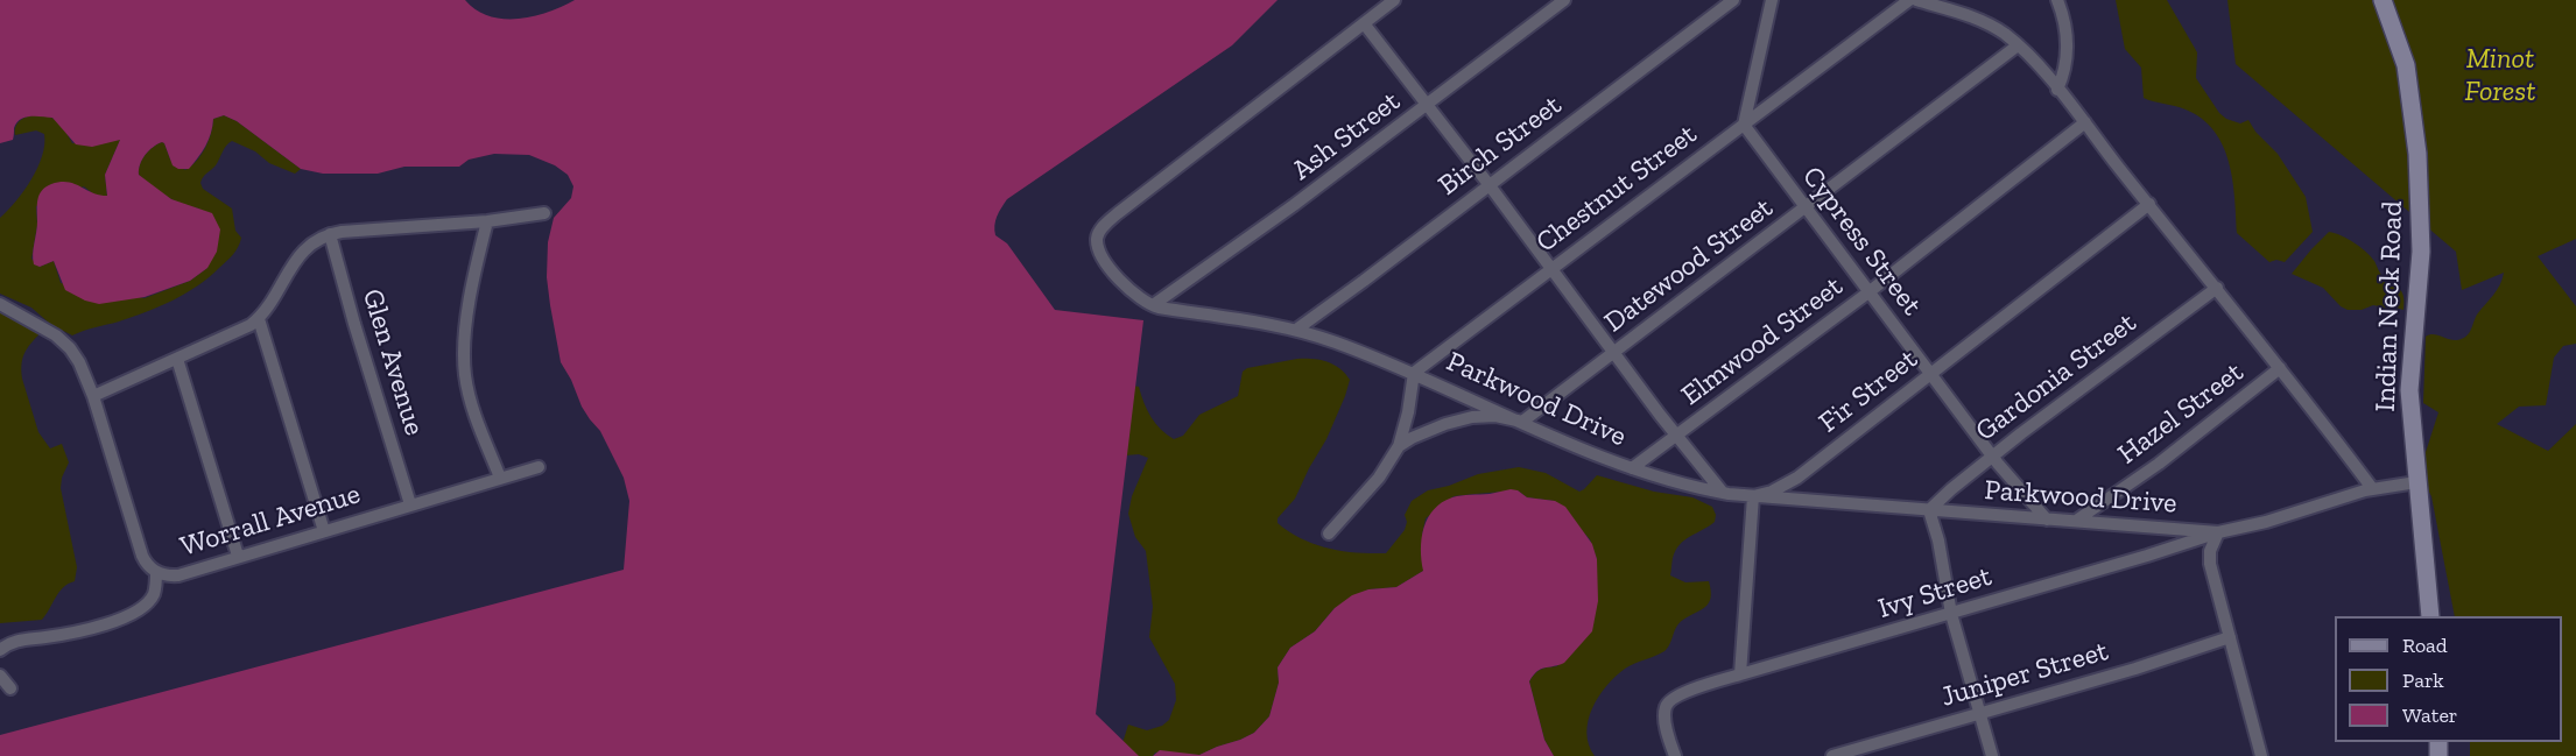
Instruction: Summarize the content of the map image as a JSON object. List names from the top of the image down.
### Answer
{
  "streets": {
    "street": [
      "Ash Street",
      "Birch Street",
      "Chestnut Street",
      "Cypress Street",
      "Datewood Street",
      "Indian Neck Road",
      "Elmwood Street",
      "Glen Avenue",
      "Gardonia Street",
      "Fir Street",
      "Parkwood Drive",
      "Hazel Street",
      "Worrall Avenue",
      "Ivy Street",
      "Juniper Street"
    ]
  },
  "crossings": [
    ["Ash Street", "Parkwood Drive"],
    ["Birch Street", "Parkwood Drive"],
    ["Chestnut Street", "Cypress Street"],
    ["Chestnut Street", "Parkwood Drive"],
    ["Cypress Street", "Datewood Street"],
    ["Cypress Street", "Elmwood Street"],
    ["Cypress Street", "Gardonia Street"],
    ["Cypress Street", "Fir Street"],
    ["Cypress Street", "Parkwood Drive"],
    ["Datewood Street", "Parkwood Drive"],
    ["Indian Neck Road", "Parkwood Drive"],
    ["Elmwood Street", "Parkwood Drive"],
    ["Glen Avenue", "Worrall Avenue"],
    ["Gardonia Street", "Parkwood Drive"],
    ["Fir Street", "Parkwood Drive"],
    ["Parkwood Drive", "Hazel Street"],
    ["Parkwood Drive", "Ivy Street"]
  ],
  "parks": ["Minot Forest"],
  "legend": ["Road", "Park", "Water"]
}
